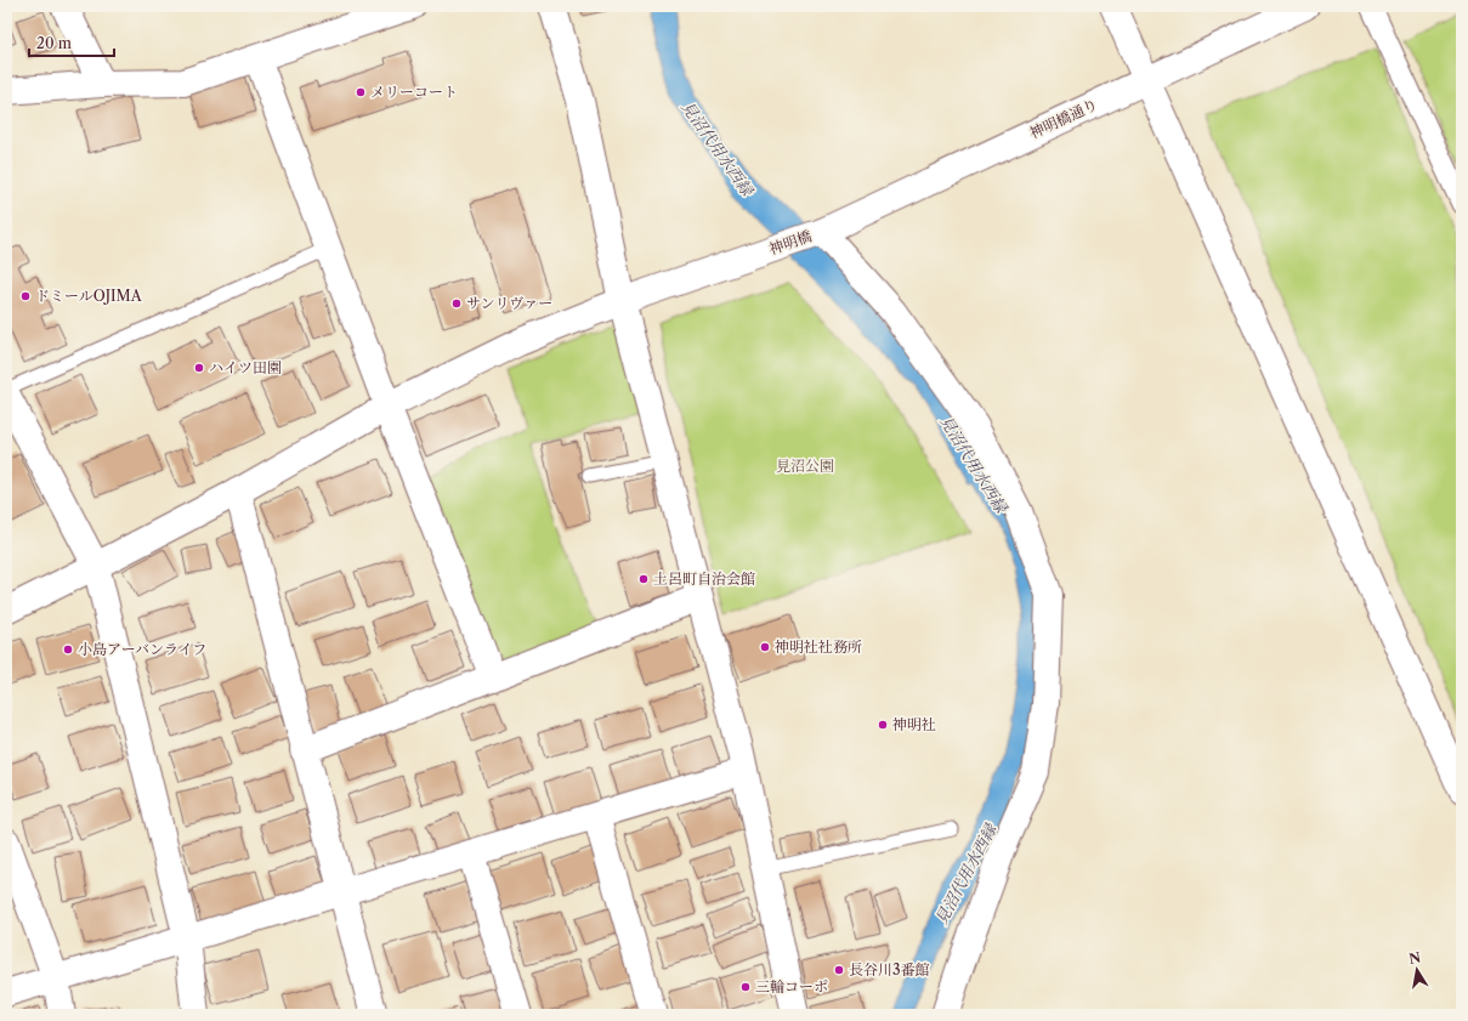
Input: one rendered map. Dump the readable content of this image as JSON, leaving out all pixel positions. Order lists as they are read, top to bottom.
{
  "streets": {
    "street": ["神明橋通り", "神明橋"]
  },
  "crossings": [
    ["神明橋通り", "神明橋"]
  ],
  "water": ["見沼代用水西縁"],
  "parks": ["見沼公園"],
  "places": [
    "メリーコート",
    "ドミールOJIMA",
    "サンリヴァー",
    "ハイツ田園",
    "土呂町自治会館",
    "神明社社務所",
    "小島アーバンライフ",
    "神明社",
    "長谷川3番館",
    "三輪コーポ"
  ],
  "scale_bar": "20 m",
  "north": "top"
}
